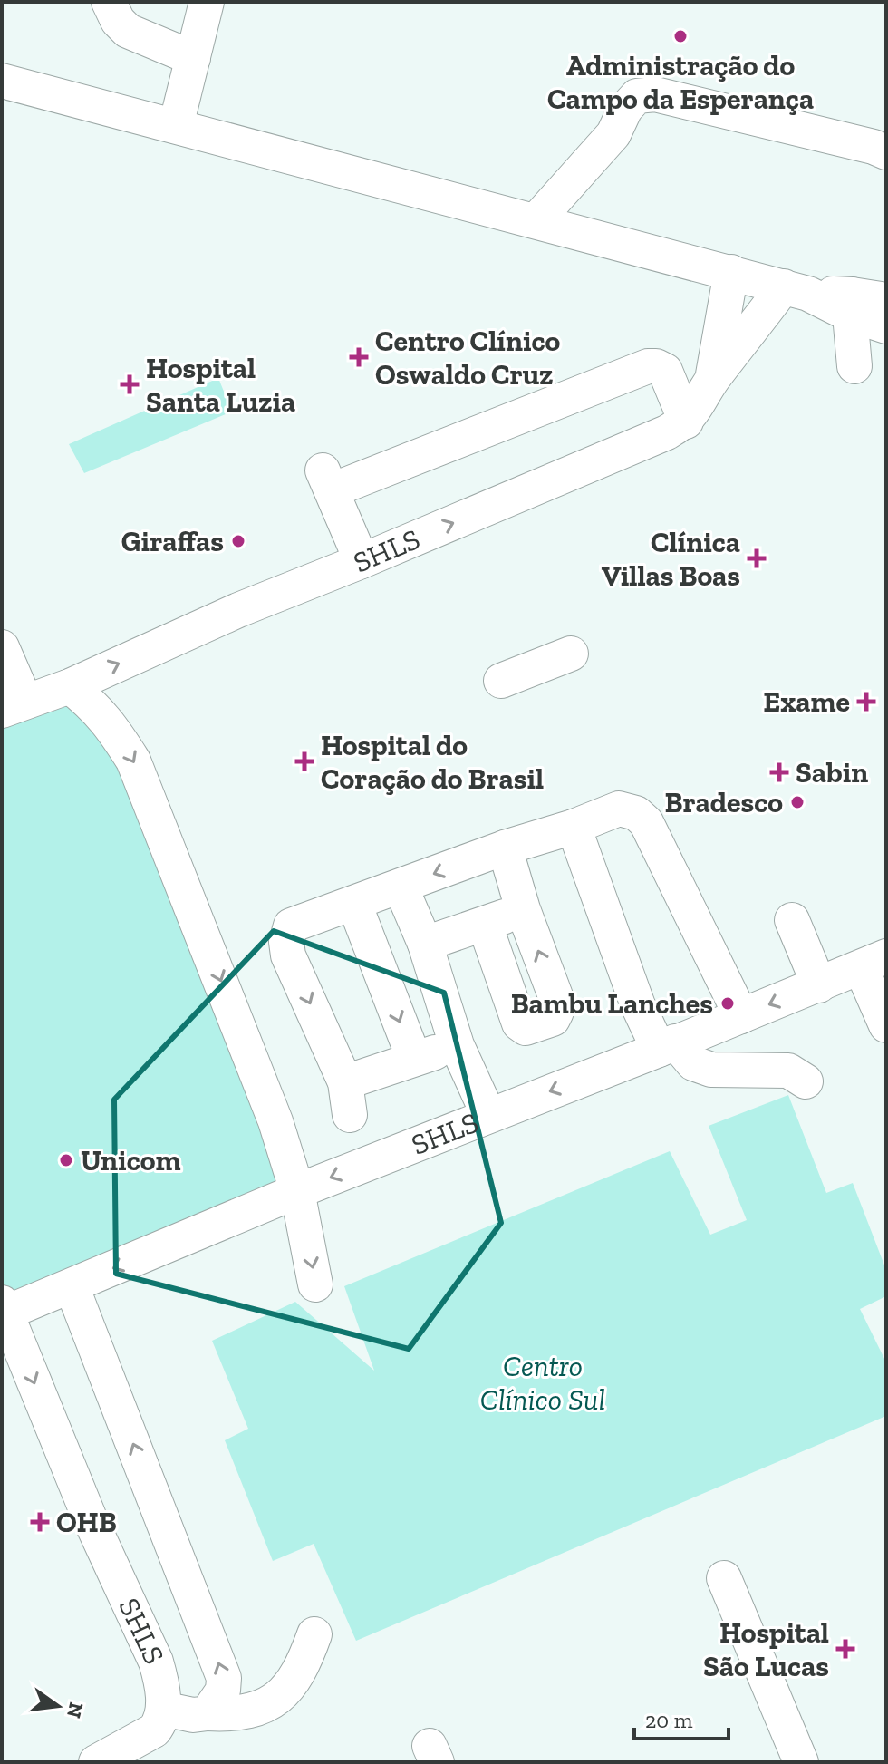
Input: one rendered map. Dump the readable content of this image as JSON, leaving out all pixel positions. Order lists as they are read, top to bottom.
{
  "streets": {
    "street": ["SHLS"]
  },
  "parks": ["Centro Clínico Sul"],
  "places": {
    "other": [
      "Administração do Campo da Esperança",
      "Giraffas",
      "Bradesco",
      "Bambu Lanches",
      "Unicom"
    ],
    "health": [
      "Centro Clínico Oswaldo Cruz",
      "Hospital Santa Luzia",
      "Clínica Villas Boas",
      "Exame",
      "Hospital do Coração do Brasil",
      "Sabin",
      "OHB",
      "Hospital São Lucas"
    ]
  },
  "scale_bar": "20 m",
  "north": "right"
}
